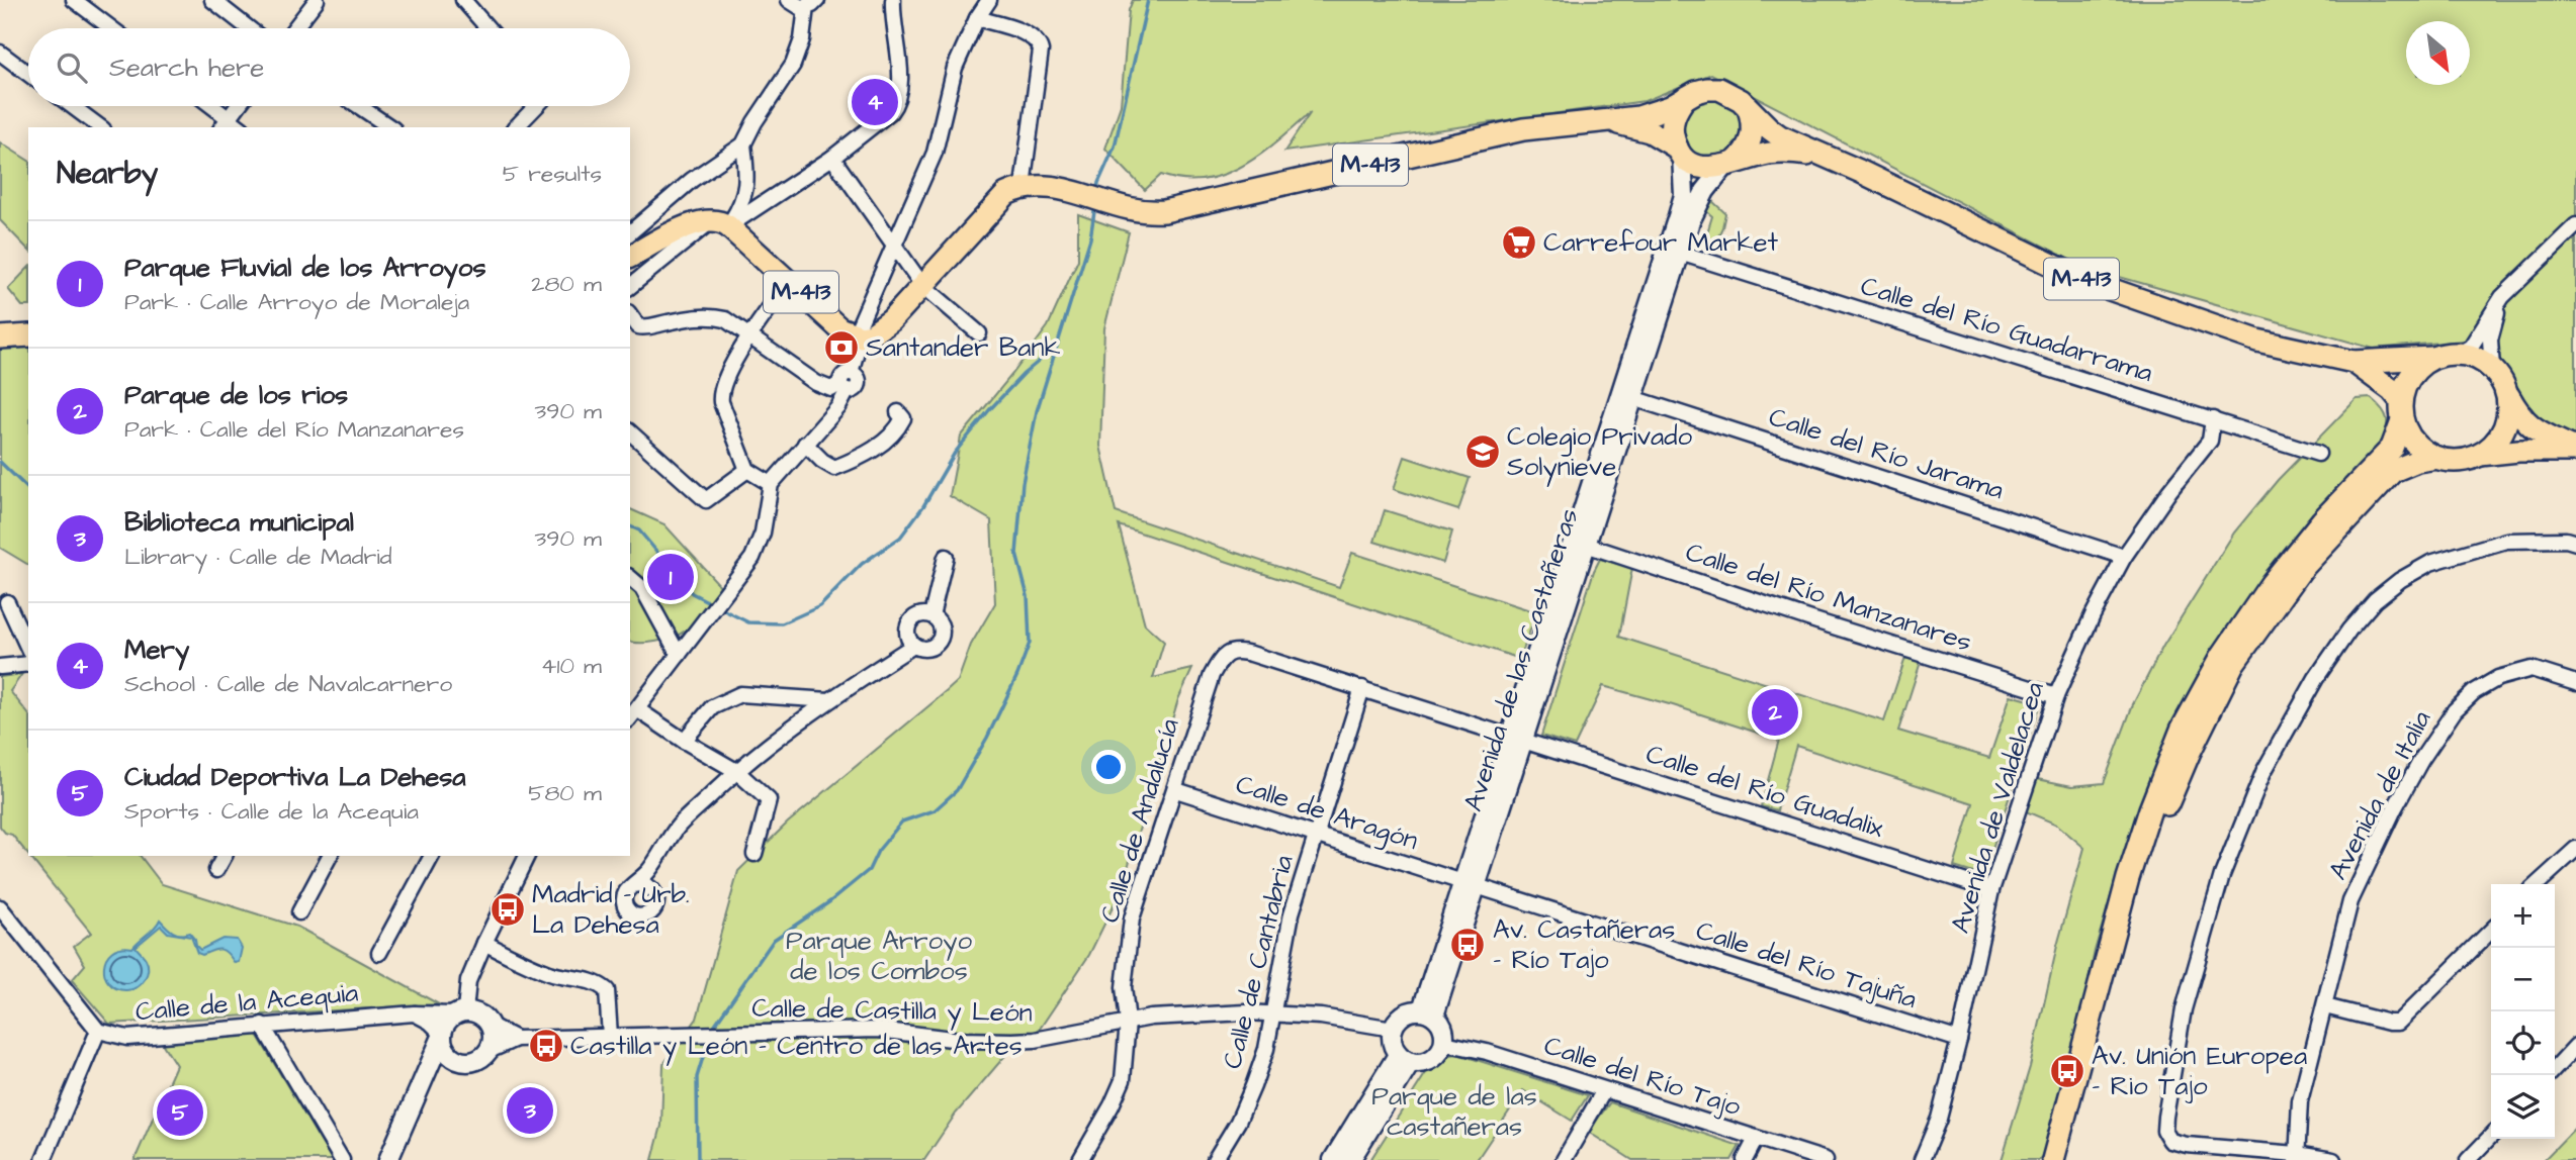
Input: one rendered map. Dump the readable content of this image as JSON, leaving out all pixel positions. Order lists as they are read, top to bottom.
{
  "streets": {
    "main road": ["M-413"],
    "street": [
      "Calle del Río Guadarrama",
      "Calle del Río Jarama",
      "Calle del Río Manzanares",
      "Avenida de las Castañeras",
      "Calle del Río Guadalix",
      "Avenida de Italia",
      "Avenida de Valdelacea",
      "Calle de Aragón",
      "Calle de Andalucía",
      "Calle de Cantabria",
      "Calle del Río Tajuña",
      "Calle de la Acequia",
      "Calle de Castilla y León",
      "Calle del Río Tajo"
    ]
  },
  "crossings": [
    ["M-413", "Avenida de las Castañeras"],
    ["Calle del Río Guadarrama", "Avenida de las Castañeras"],
    ["Calle del Río Guadarrama", "Avenida de Valdelacea"],
    ["Calle del Río Jarama", "Avenida de las Castañeras"],
    ["Calle del Río Jarama", "Avenida de Valdelacea"],
    ["Calle del Río Manzanares", "Avenida de las Castañeras"],
    ["Calle del Río Manzanares", "Avenida de Valdelacea"],
    ["Avenida de las Castañeras", "Calle del Río Guadalix"],
    ["Avenida de las Castañeras", "Calle de Aragón"],
    ["Avenida de las Castañeras", "Calle del Río Tajuña"],
    ["Avenida de las Castañeras", "Calle de Castilla y León"],
    ["Avenida de las Castañeras", "Calle del Río Tajo"],
    ["Calle del Río Guadalix", "Avenida de Valdelacea"],
    ["Calle del Río Guadalix", "Calle de Andalucía"],
    ["Calle del Río Guadalix", "Calle de Cantabria"],
    ["Avenida de Valdelacea", "Calle del Río Tajuña"],
    ["Calle de Aragón", "Calle de Andalucía"],
    ["Calle de Aragón", "Calle de Cantabria"],
    ["Calle de Aragón", "Calle del Río Tajuña"],
    ["Calle de Andalucía", "Calle de Castilla y León"],
    ["Calle de Cantabria", "Calle de Castilla y León"],
    ["Calle de la Acequia", "Calle de Castilla y León"],
    ["Calle de Castilla y León", "Calle del Río Tajo"]
  ],
  "parks": ["Parque Arroyo de los Combos", "Parque de las castañeras"],
  "places": {
    "supermarket": ["Carrefour Market"],
    "bank": ["Santander Bank"],
    "school or university": ["Colegio Privado Solynieve"],
    "bus stop": [
      "Madrid - Urb. La Dehesa",
      "Av. Castañeras - Río Tajo",
      "Castilla y León - Centro de las Artes",
      "Av. Unión Europea - Rio Tajo"
    ]
  },
  "north": "bottom right",
  "page": {
    "search": "Search here",
    "pins": [
      "4",
      "1",
      "2",
      "3",
      "5"
    ],
    "heading": ["Nearby", "5 results"],
    "list": [
      {
        "mark": "1",
        "name": "Parque Fluvial de los Arroyos",
        "note": "Park · Calle Arroyo de Moraleja",
        "value": "280 m"
      },
      {
        "mark": "2",
        "name": "Parque de los rios",
        "note": "Park · Calle del Río Manzanares",
        "value": "390 m"
      },
      {
        "mark": "3",
        "name": "Biblioteca municipal",
        "note": "Library · Calle de Madrid",
        "value": "390 m"
      },
      {
        "mark": "4",
        "name": "Mery",
        "note": "School · Calle de Navalcarnero",
        "value": "410 m"
      },
      {
        "mark": "5",
        "name": "Ciudad Deportiva La Dehesa",
        "note": "Sports · Calle de la Acequia",
        "value": "580 m"
      }
    ],
    "map_buttons": ["+", "−"]
  }
}
